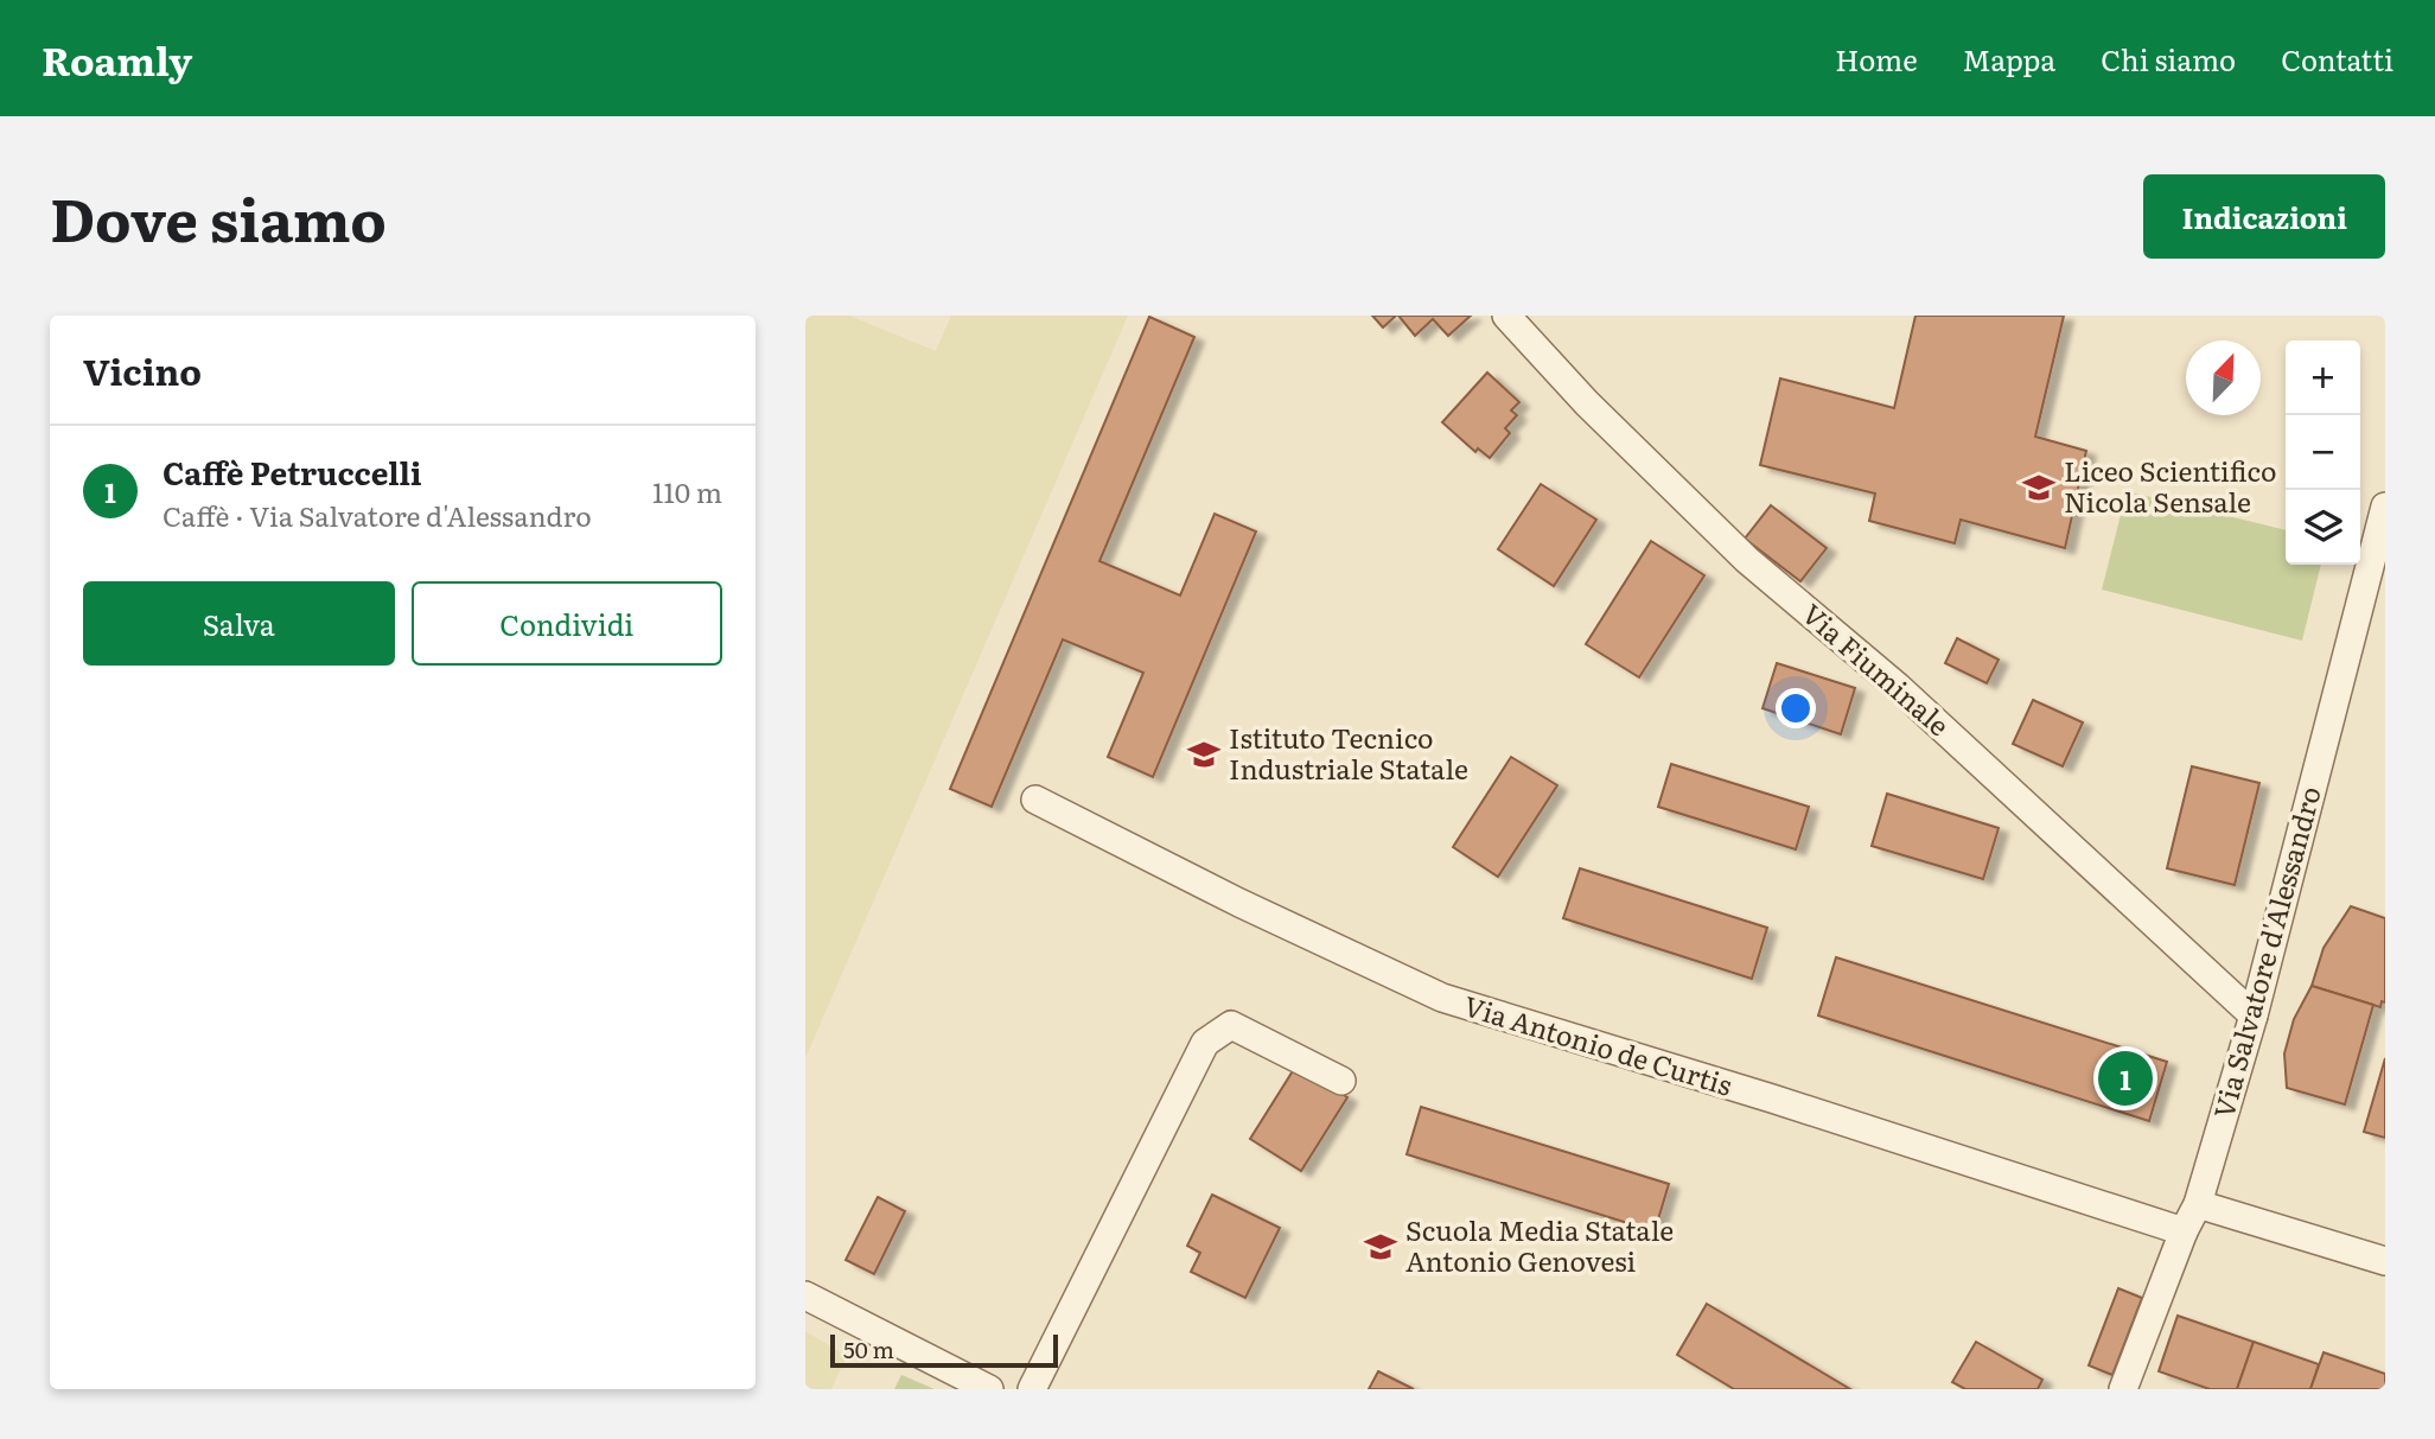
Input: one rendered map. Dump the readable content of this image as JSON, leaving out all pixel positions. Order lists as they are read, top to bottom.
{
  "streets": {
    "street": ["Via Fiuminale", "Via Salvatore d'Alessandro", "Via Antonio de Curtis"]
  },
  "crossings": [
    ["Via Fiuminale", "Via Salvatore d'Alessandro"],
    ["Via Salvatore d'Alessandro", "Via Antonio de Curtis"]
  ],
  "places": {
    "school or university": ["Liceo Scientifico Nicola Sensale", "Istituto Tecnico Industriale Statale", "Scuola Media Statale Antonio Genovesi"]
  },
  "scale_bar": "50 m",
  "north": "top right",
  "page": {
    "header": "Roamly",
    "nav": [
      "Home",
      "Mappa",
      "Chi siamo",
      "Contatti"
    ],
    "title": "Dove siamo",
    "buttons": [
      "Indicazioni",
      ["Salva", "Condividi"]
    ],
    "heading": "Vicino",
    "map_buttons": ["+", "−"],
    "list": [
      {
        "mark": "1",
        "name": "Caffè Petruccelli",
        "note": "Caffè · Via Salvatore d'Alessandro",
        "value": "110 m"
      }
    ],
    "pins": "1",
    "scale": "50 m"
  }
}
